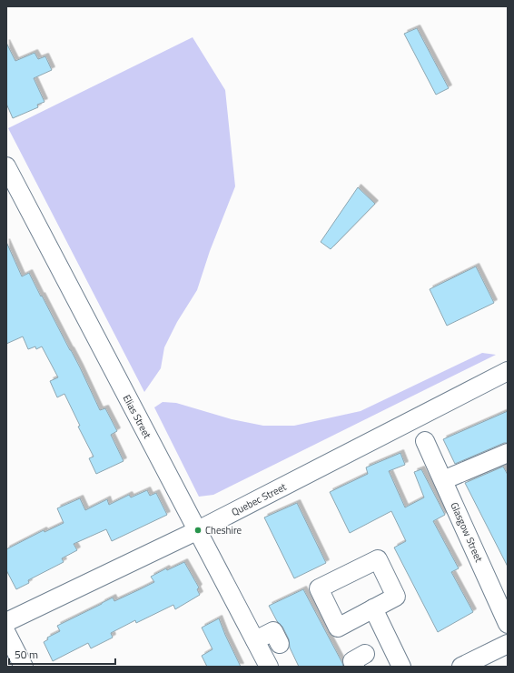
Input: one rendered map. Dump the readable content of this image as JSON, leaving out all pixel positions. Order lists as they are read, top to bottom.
{
  "streets": {
    "street": ["Elias Street", "Quebec Street", "Glasgow Street"]
  },
  "crossings": [
    ["Elias Street", "Quebec Street"]
  ],
  "places": ["Cheshire"],
  "scale_bar": "50 m"
}
